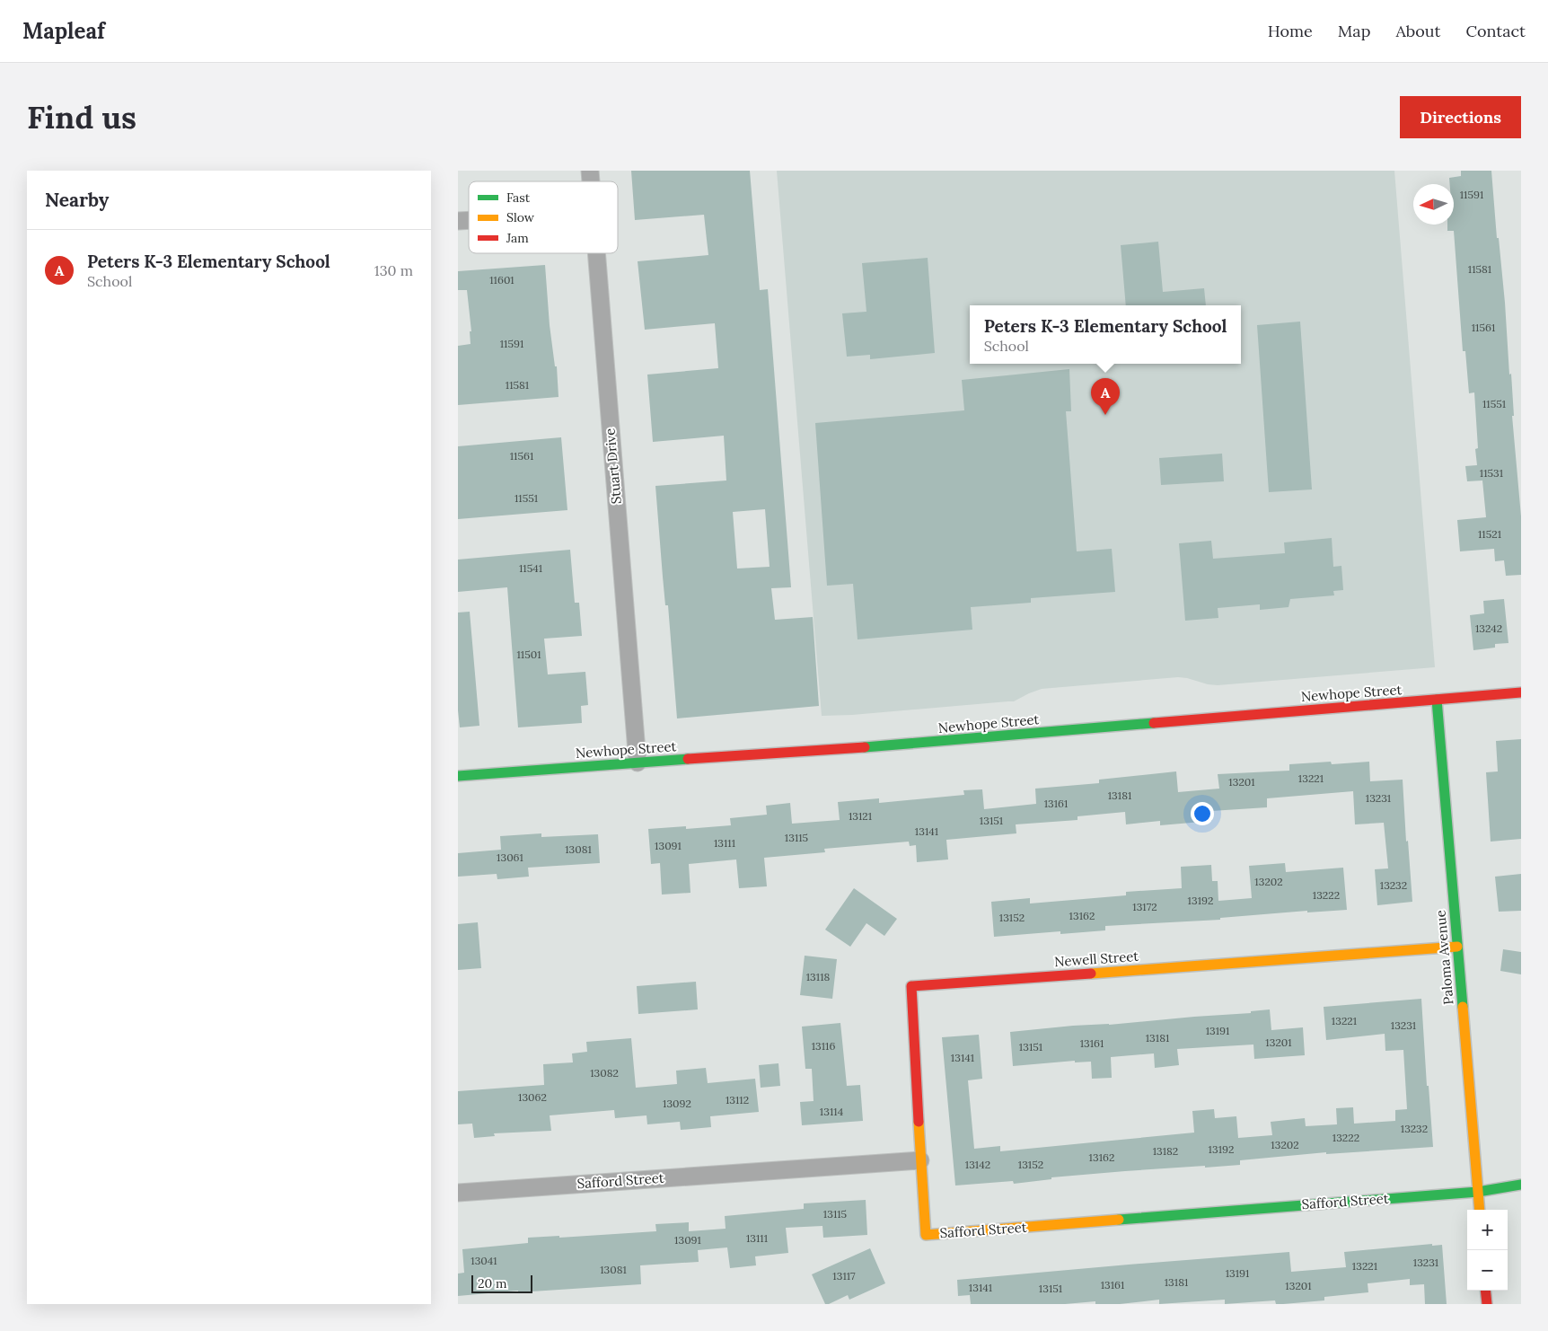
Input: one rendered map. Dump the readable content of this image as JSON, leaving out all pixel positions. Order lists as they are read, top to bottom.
{
  "streets": {
    "street": [
      "Stuart Drive",
      "Newhope Street",
      "Paloma Avenue",
      "Newell Street",
      "Safford Street"
    ]
  },
  "crossings": [
    ["Stuart Drive", "Newhope Street"],
    ["Newhope Street", "Paloma Avenue"],
    ["Paloma Avenue", "Newell Street"],
    ["Paloma Avenue", "Safford Street"],
    ["Newell Street", "Safford Street"]
  ],
  "house_numbers": [
    "11591",
    "11581",
    "11601",
    "11561",
    "11591",
    "11581",
    "11551",
    "11561",
    "11531",
    "11551",
    "11521",
    "11541",
    "13242",
    "11501",
    "13221",
    "13201",
    "13181",
    "13231",
    "13161",
    "13121",
    "13151",
    "13141",
    "13115",
    "13111",
    "13091",
    "13081",
    "13061",
    "13202",
    "13232",
    "13222",
    "13192",
    "13172",
    "13162",
    "13152",
    "13118",
    "13221",
    "13231",
    "13191",
    "13181",
    "13201",
    "13161",
    "13116",
    "13151",
    "13141",
    "13082",
    "13062",
    "13112",
    "13092",
    "13114",
    "13232",
    "13222",
    "13202",
    "13192",
    "13182",
    "13162",
    "13142",
    "13152",
    "13115",
    "13111",
    "13091",
    "13041",
    "13231",
    "13221",
    "13081",
    "13191",
    "13117",
    "13181",
    "13161",
    "13201",
    "13141",
    "13151"
  ],
  "legend": ["Fast", "Slow", "Jam"],
  "scale_bar": "20 m",
  "north": "left",
  "page": {
    "header": "Mapleaf",
    "nav": [
      "Home",
      "Map",
      "About",
      "Contact"
    ],
    "buttons": "Directions",
    "title": "Find us",
    "heading": "Nearby",
    "list": [
      {
        "mark": "A",
        "name": "Peters K-3 Elementary School",
        "note": "School",
        "value": "130 m"
      }
    ],
    "popup": ["Peters K-3 Elementary School", "School"],
    "pins": "A",
    "map_buttons": ["+", "−"],
    "scale": "20 m"
  }
}
